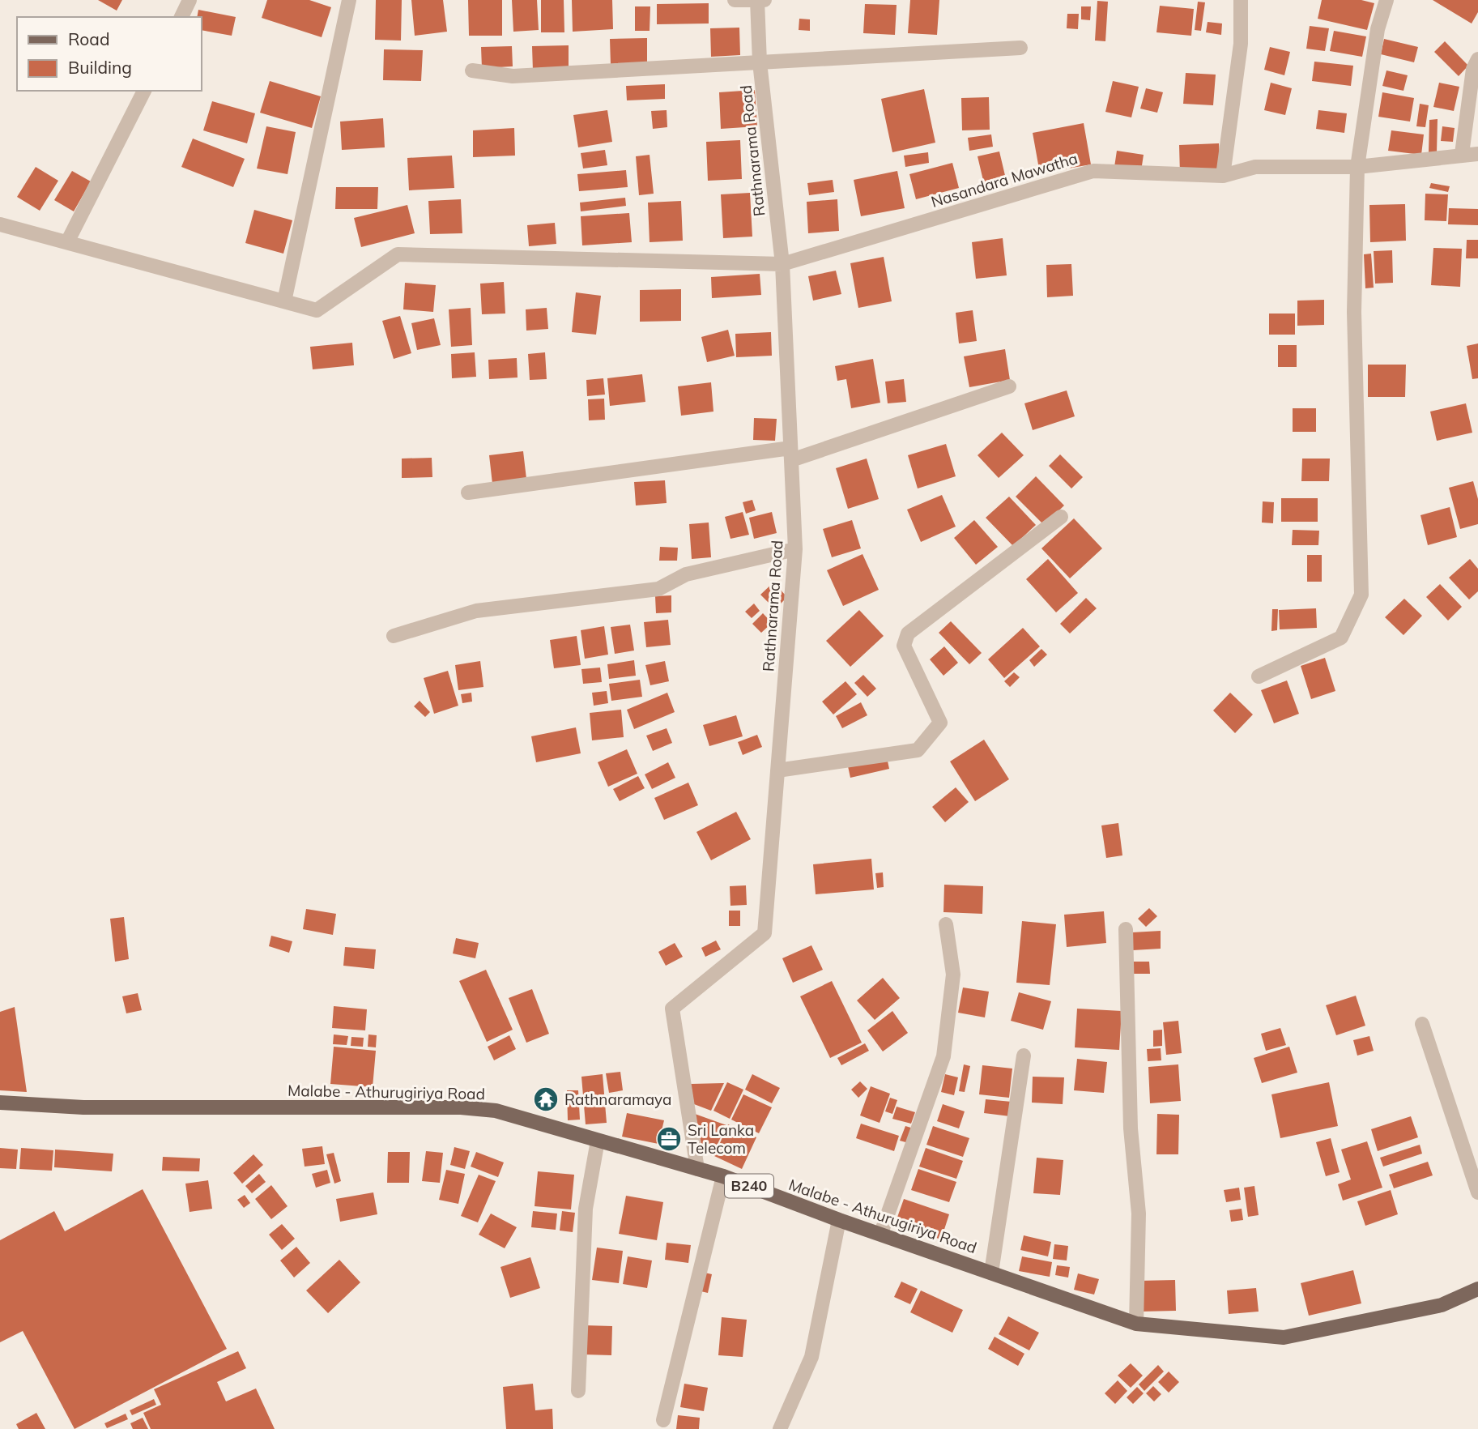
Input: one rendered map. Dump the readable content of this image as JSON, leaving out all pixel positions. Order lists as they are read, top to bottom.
{
  "streets": {
    "main road": ["Malabe - Athurugiriya Road", "B240"],
    "street": ["Rathnarama Road", "Nasandara Mawatha"]
  },
  "crossings": [
    ["Rathnarama Road", "Nasandara Mawatha"],
    ["Rathnarama Road", "Malabe - Athurugiriya Road"]
  ],
  "places": {
    "temple": ["Rathnaramaya"],
    "office": ["Sri Lanka Telecom"]
  },
  "legend": ["Road", "Building"]
}
